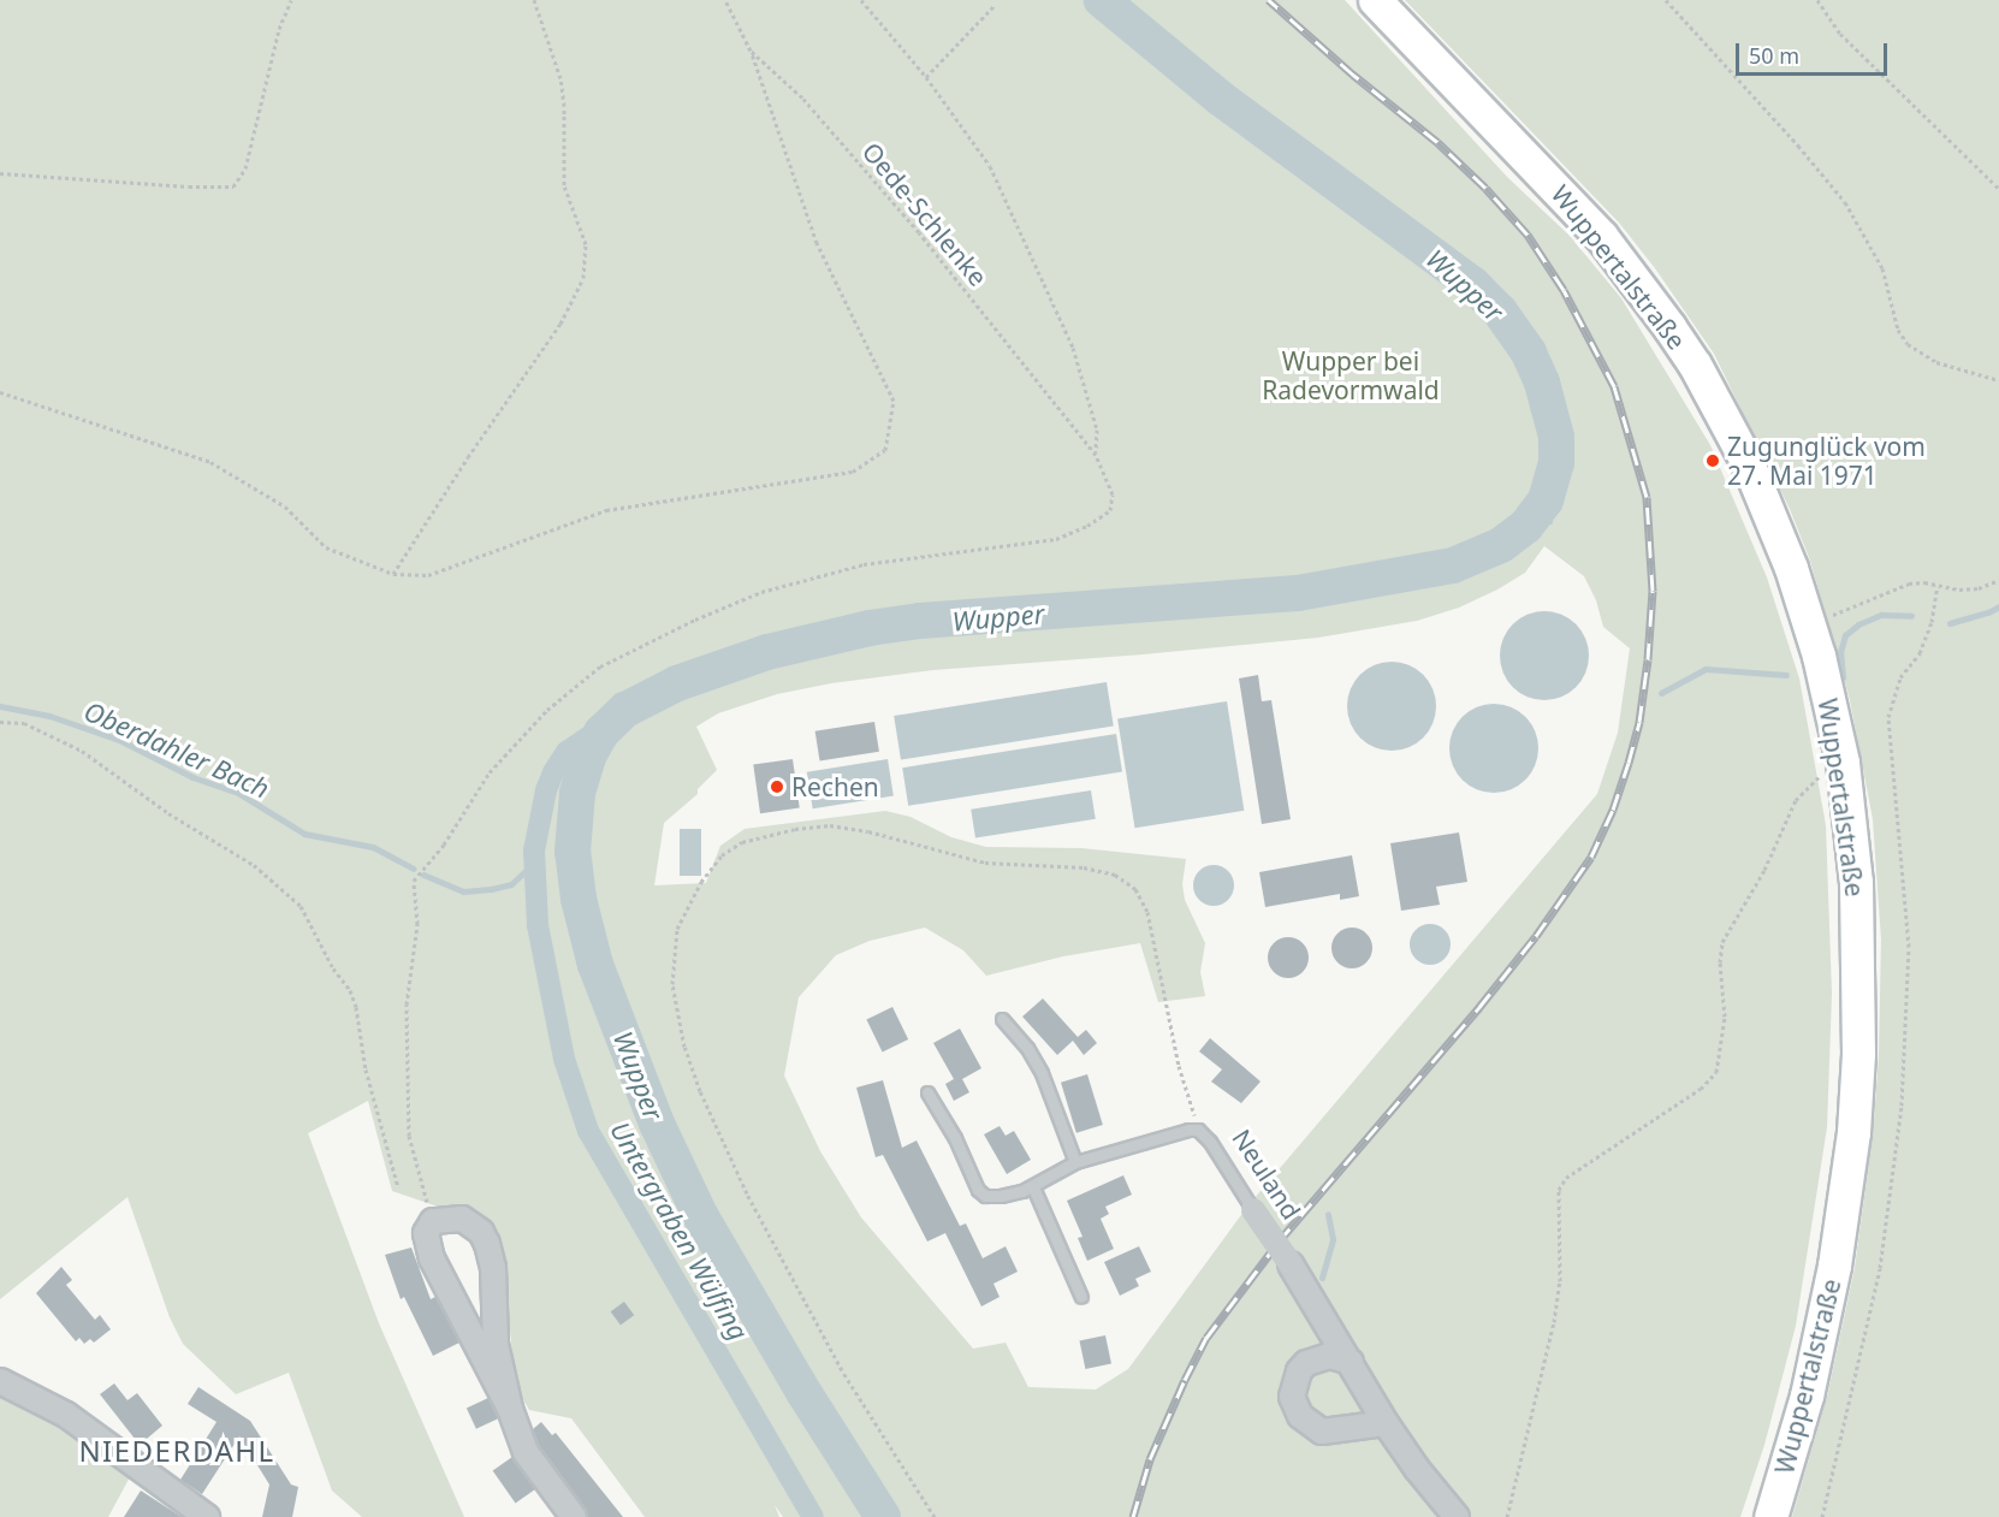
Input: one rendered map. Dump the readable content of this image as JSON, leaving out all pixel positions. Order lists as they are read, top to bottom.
{
  "streets": {
    "main road": ["Wuppertalstraße"],
    "street": ["Neuland"],
    "path": ["Oede-Schlenke"]
  },
  "districts": ["NIEDERDAHL"],
  "water": ["Wupper", "Oberdahler Bach", "Untergraben Wülfing"],
  "parks": ["Wupper bei Radevormwald"],
  "places": ["Zugunglück vom 27. Mai 1971", "Rechen"],
  "scale_bar": "50 m"
}
